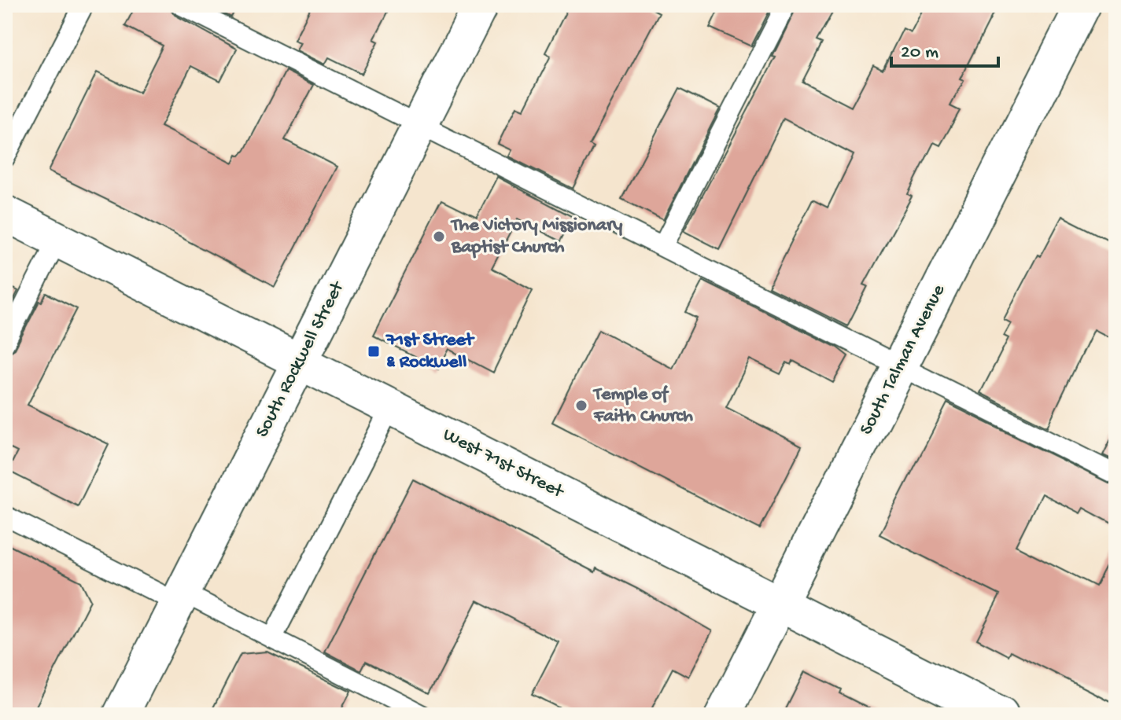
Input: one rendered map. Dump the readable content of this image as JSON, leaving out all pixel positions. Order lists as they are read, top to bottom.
{
  "streets": {
    "street": ["South Rockwell Street", "South Talman Avenue", "West 71st Street"]
  },
  "crossings": [
    ["South Rockwell Street", "West 71st Street"],
    ["South Talman Avenue", "West 71st Street"]
  ],
  "places": {
    "other": ["The Victory Missionary Baptist Church", "Temple of Faith Church"],
    "transit": ["71st Street & Rockwell"]
  },
  "scale_bar": "20 m"
}
